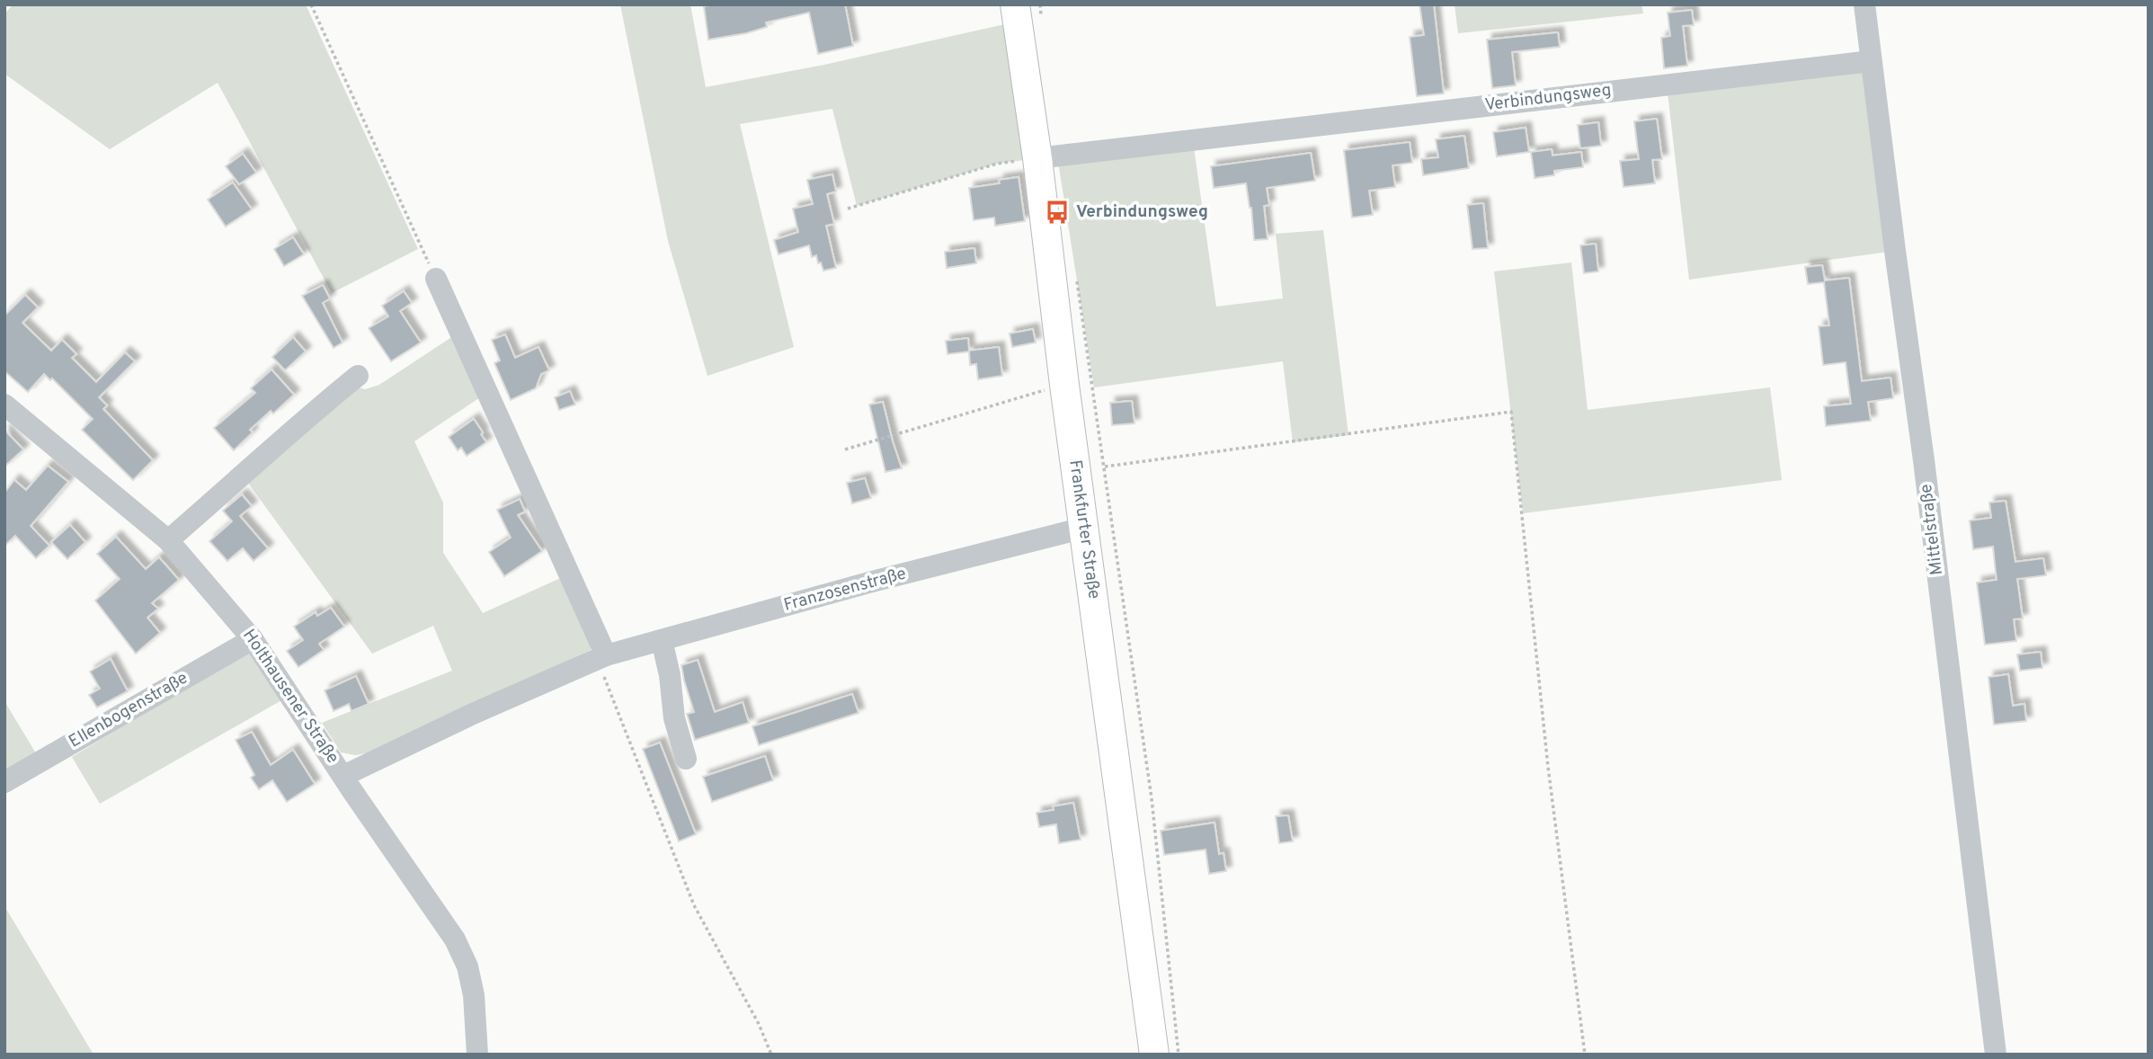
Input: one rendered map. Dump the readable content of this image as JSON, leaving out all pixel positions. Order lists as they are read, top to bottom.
{
  "streets": {
    "main road": ["Frankfurter Straße"],
    "street": [
      "Verbindungsweg",
      "Mittelstraße",
      "Franzosenstraße",
      "Holthausener Straße",
      "Ellenbogenstraße"
    ]
  },
  "crossings": [
    ["Verbindungsweg", "Frankfurter Straße"],
    ["Verbindungsweg", "Mittelstraße"],
    ["Frankfurter Straße", "Franzosenstraße"],
    ["Franzosenstraße", "Holthausener Straße"],
    ["Holthausener Straße", "Ellenbogenstraße"]
  ],
  "places": {
    "bus stop": ["Verbindungsweg"]
  }
}
